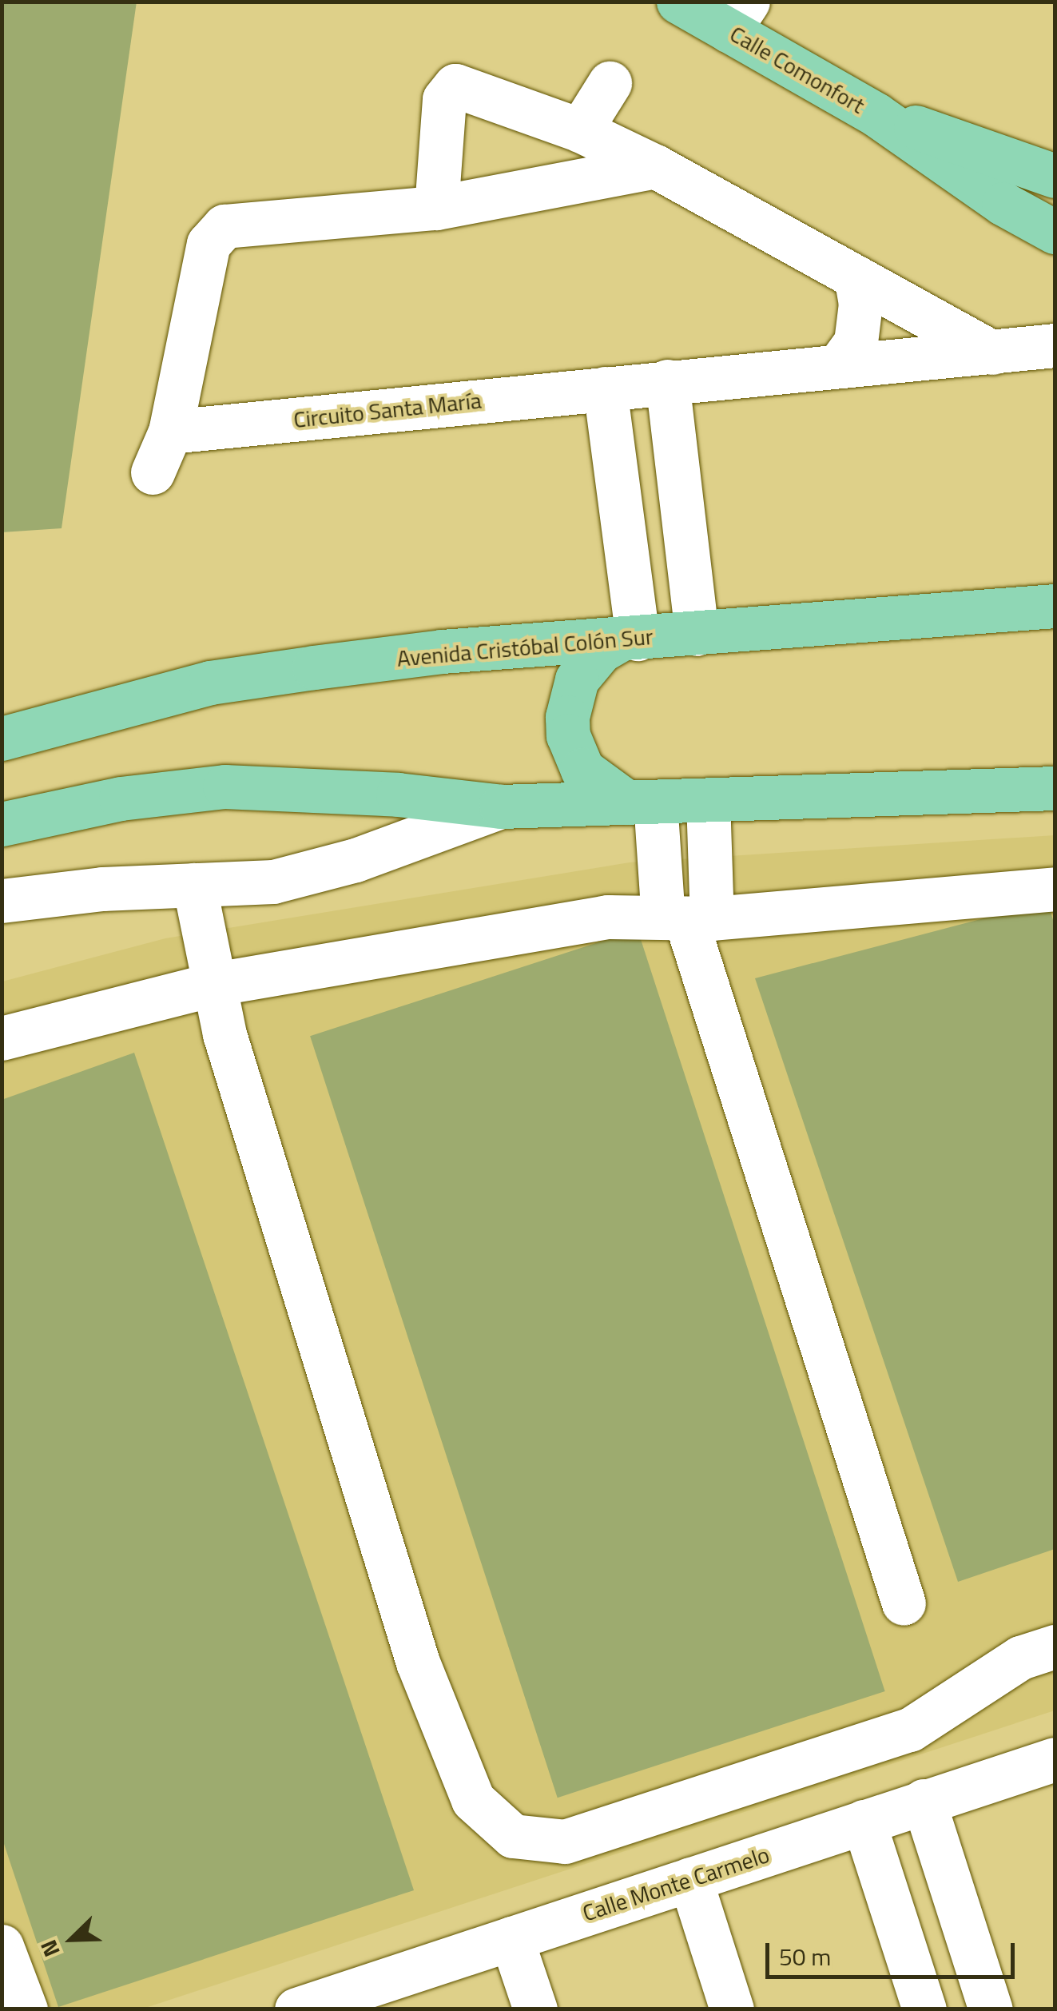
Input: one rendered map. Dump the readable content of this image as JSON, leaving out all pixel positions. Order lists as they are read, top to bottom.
{
  "streets": {
    "main road": ["Calle Comonfort", "Avenida Cristóbal Colón Sur"],
    "street": ["Circuito Santa María", "Calle Monte Carmelo"]
  },
  "scale_bar": "50 m",
  "north": "bottom left"
}
